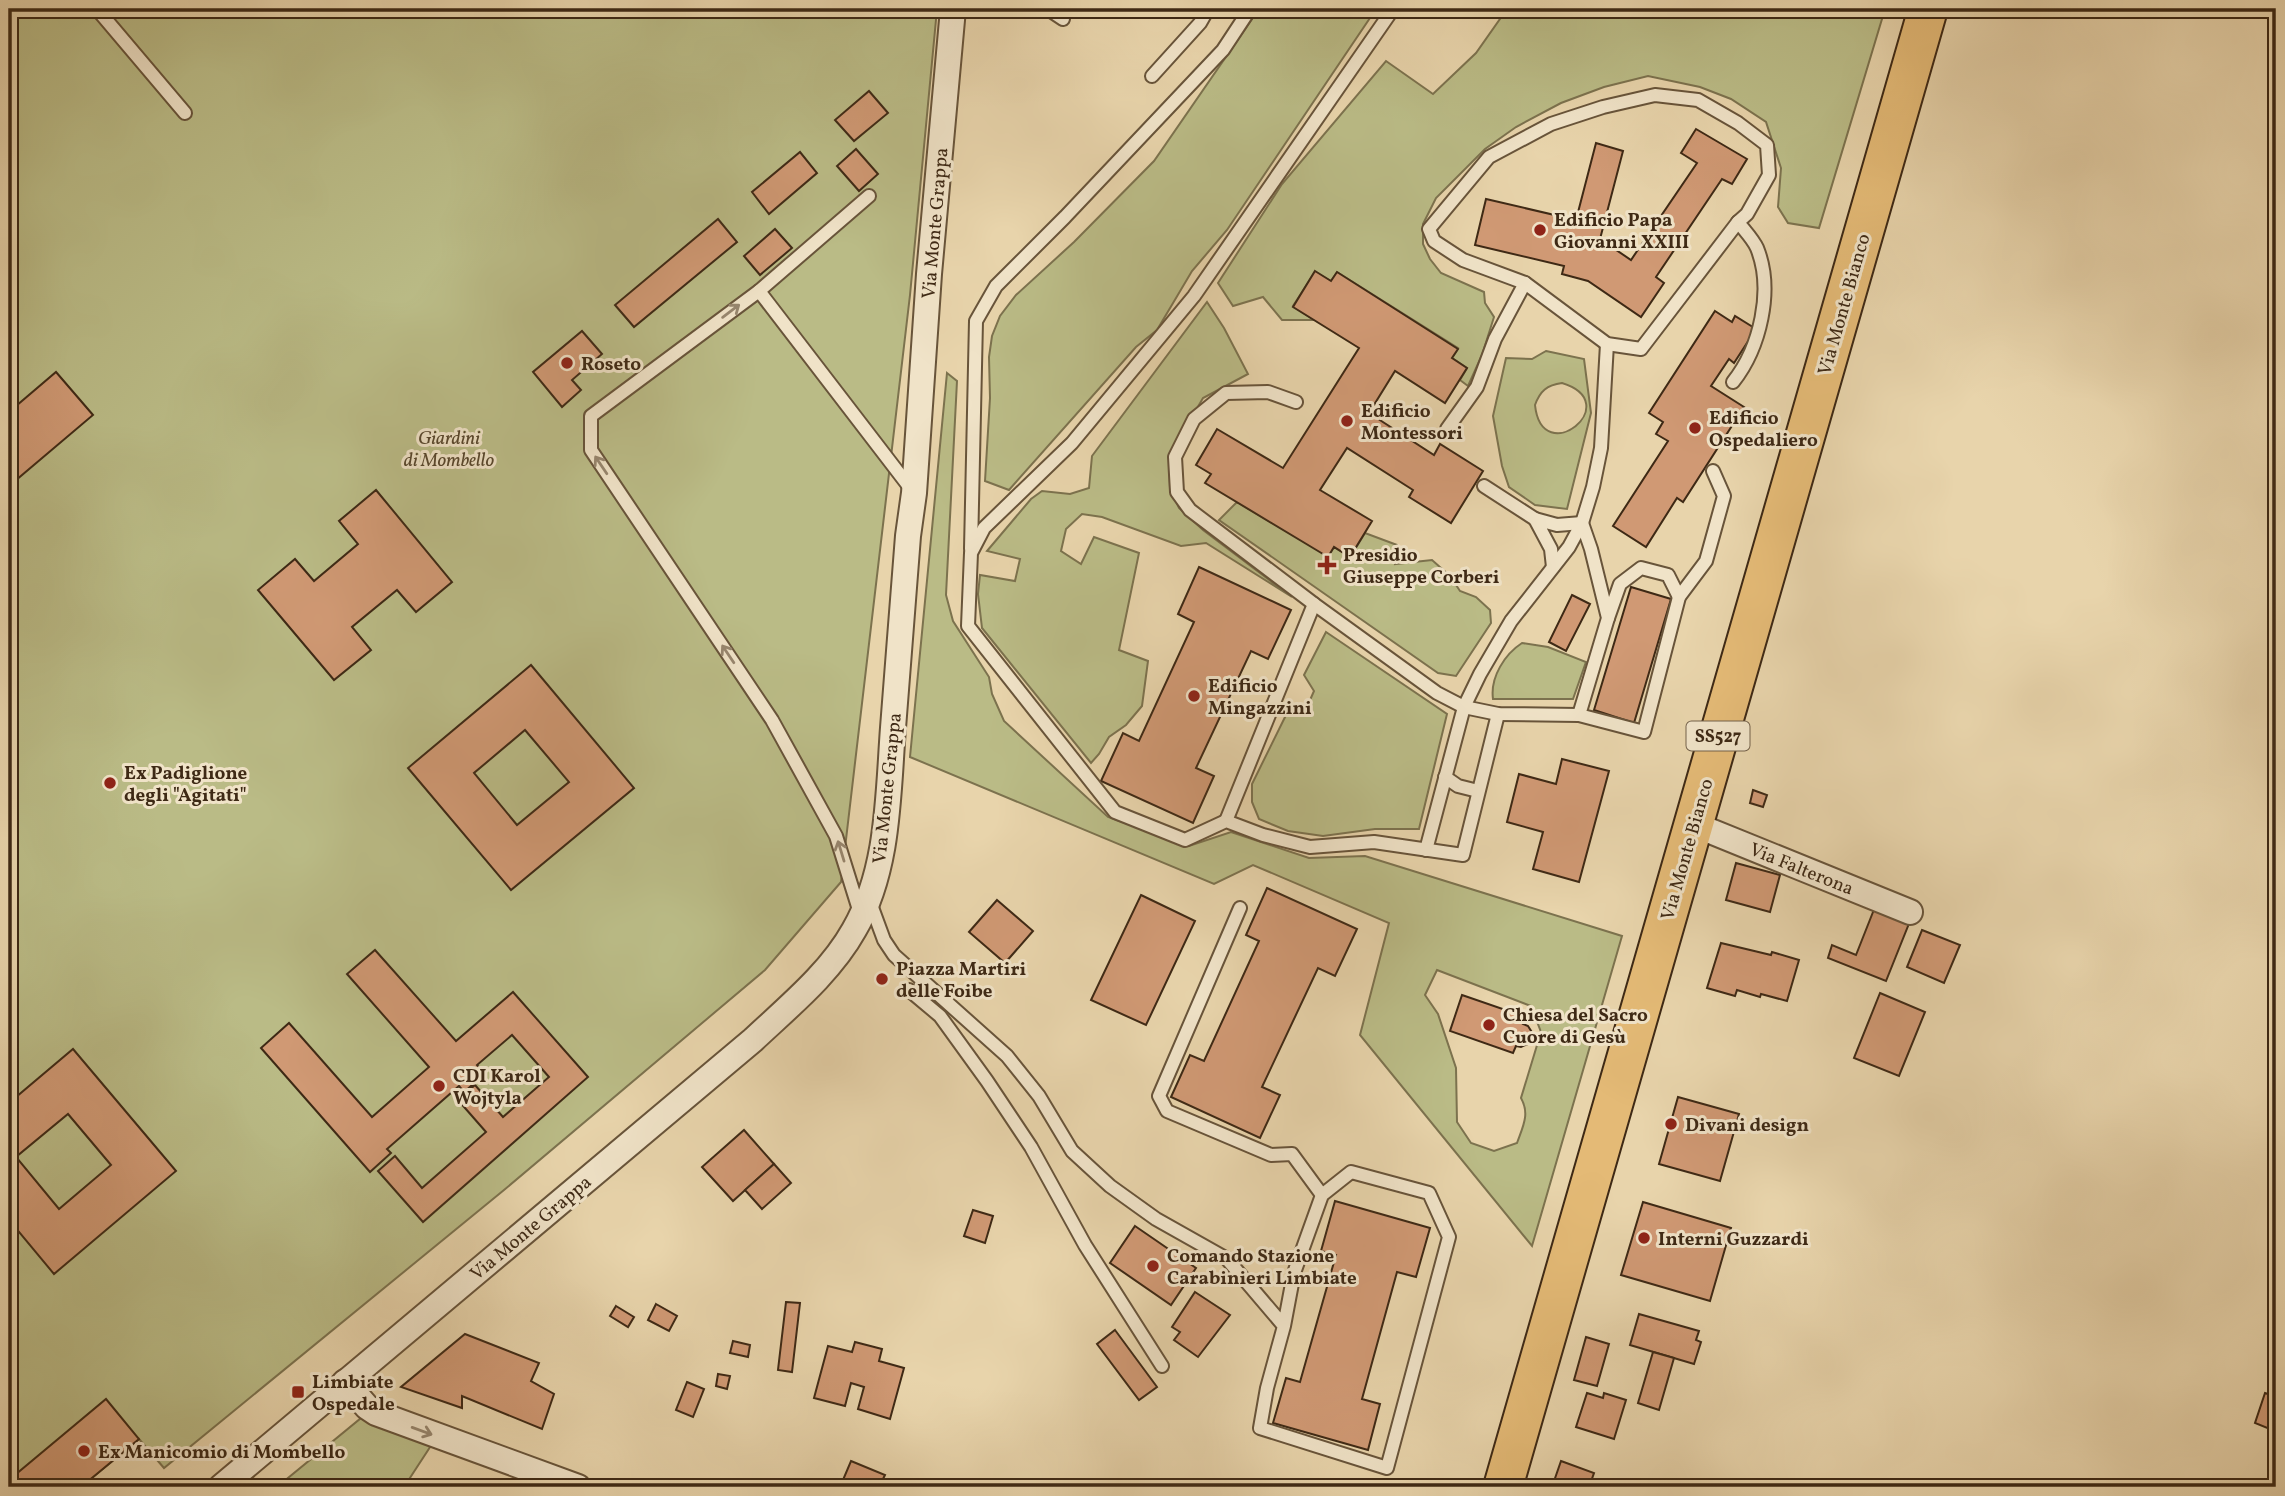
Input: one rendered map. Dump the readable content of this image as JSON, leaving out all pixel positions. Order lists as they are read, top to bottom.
{
  "streets": {
    "main road": ["Via Monte Bianco", "SS527"],
    "street": ["Via Monte Grappa", "Via Falterona"]
  },
  "crossings": [
    ["Via Monte Bianco", "Via Falterona"]
  ],
  "parks": ["Giardini di Mombello"],
  "places": {
    "other": [
      "Edificio Papa Giovanni XXIII",
      "Roseto",
      "Edificio Montessori",
      "Edificio Ospedaliero",
      "Edificio Mingazzini",
      "Ex Padiglione degli \"Agitati\"",
      "Piazza Martiri delle Foibe",
      "Chiesa del Sacro Cuore di Gesù",
      "CDI Karol Wojtyla",
      "Divani design",
      "Interni Guzzardi",
      "Comando Stazione Carabinieri Limbiate",
      "Ex Manicomio di Mombello"
    ],
    "health": ["Presidio Giuseppe Corberi"],
    "transit": ["Limbiate Ospedale"]
  }
}
